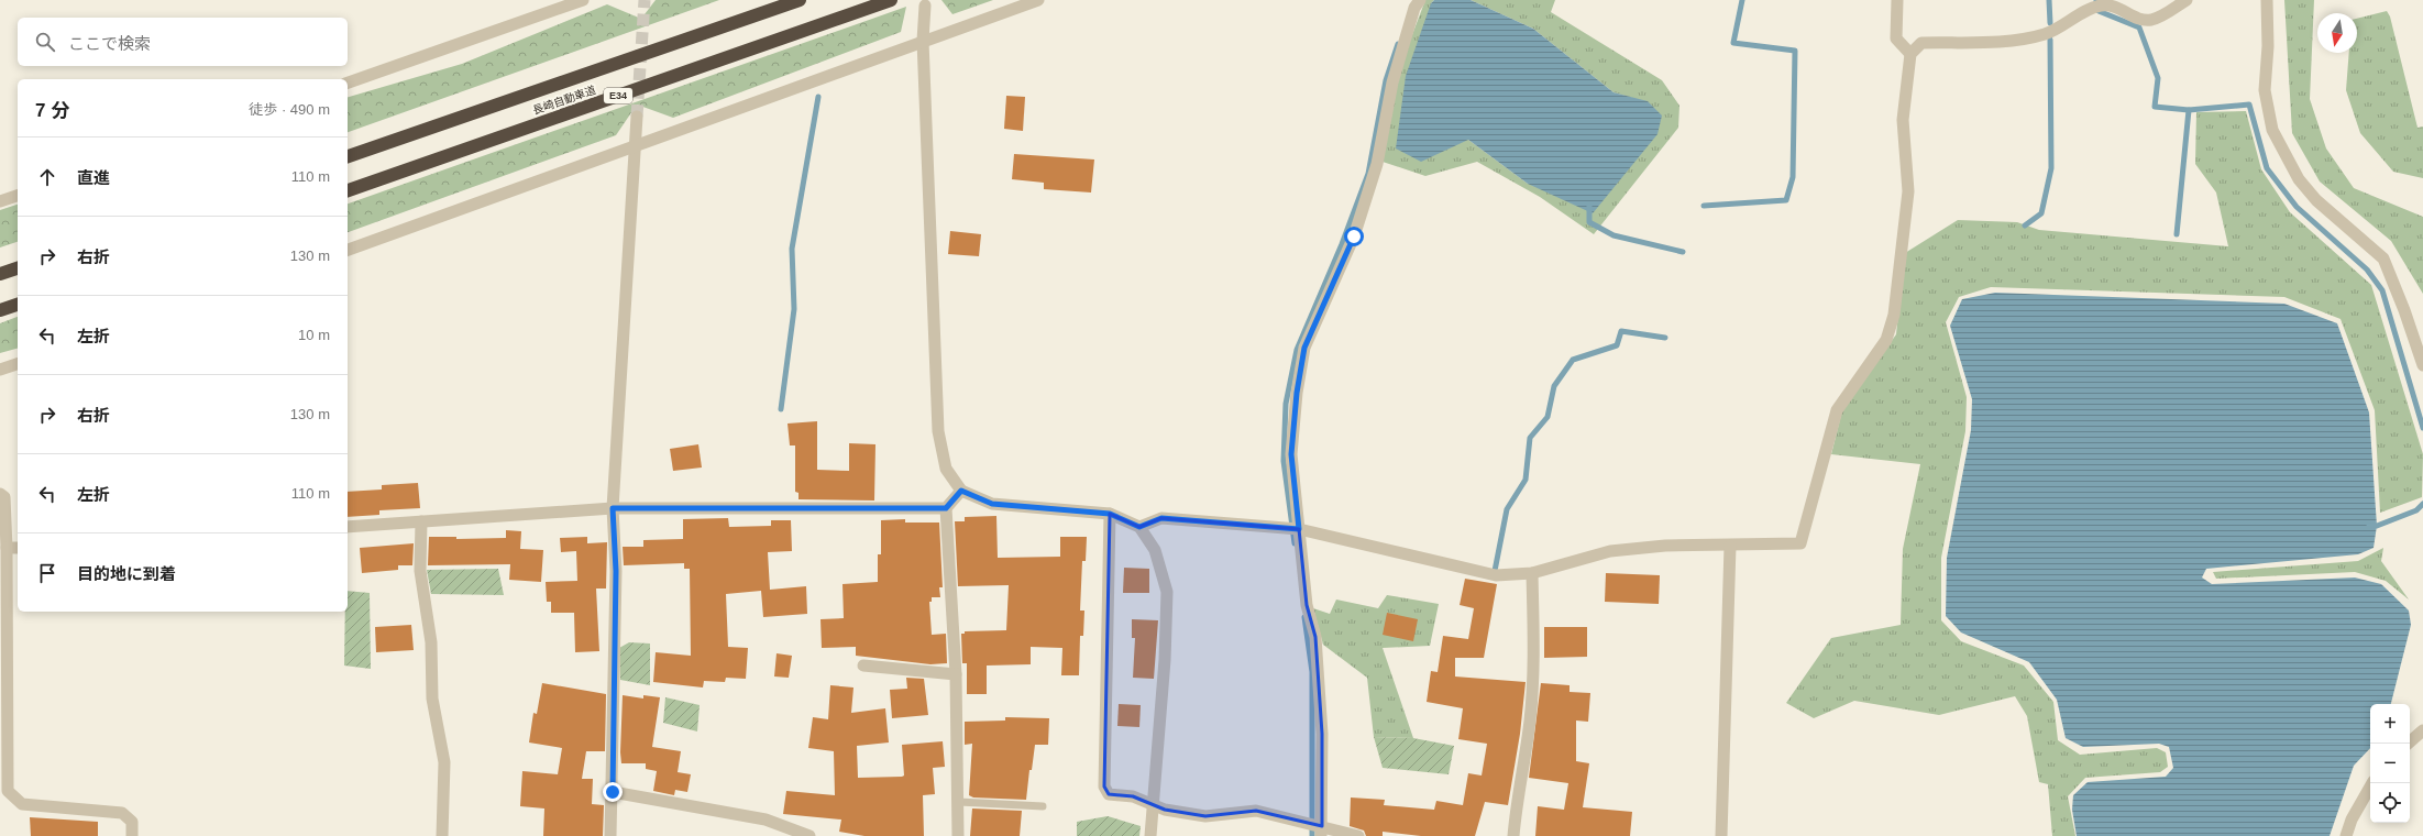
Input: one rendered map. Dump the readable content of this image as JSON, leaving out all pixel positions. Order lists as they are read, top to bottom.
{
  "streets": {
    "highway": ["E34", "長崎自動車道"]
  },
  "north": "bottom",
  "page": {
    "search": "ここで検索",
    "heading": ["7 分", "徒歩 · 490 m"],
    "list": [
      ["直進", "110 m"],
      ["右折", "130 m"],
      ["左折", "10 m"],
      ["右折", "130 m"],
      ["左折", "110 m"],
      "目的地に到着"
    ],
    "map_buttons": ["+", "−"]
  }
}
